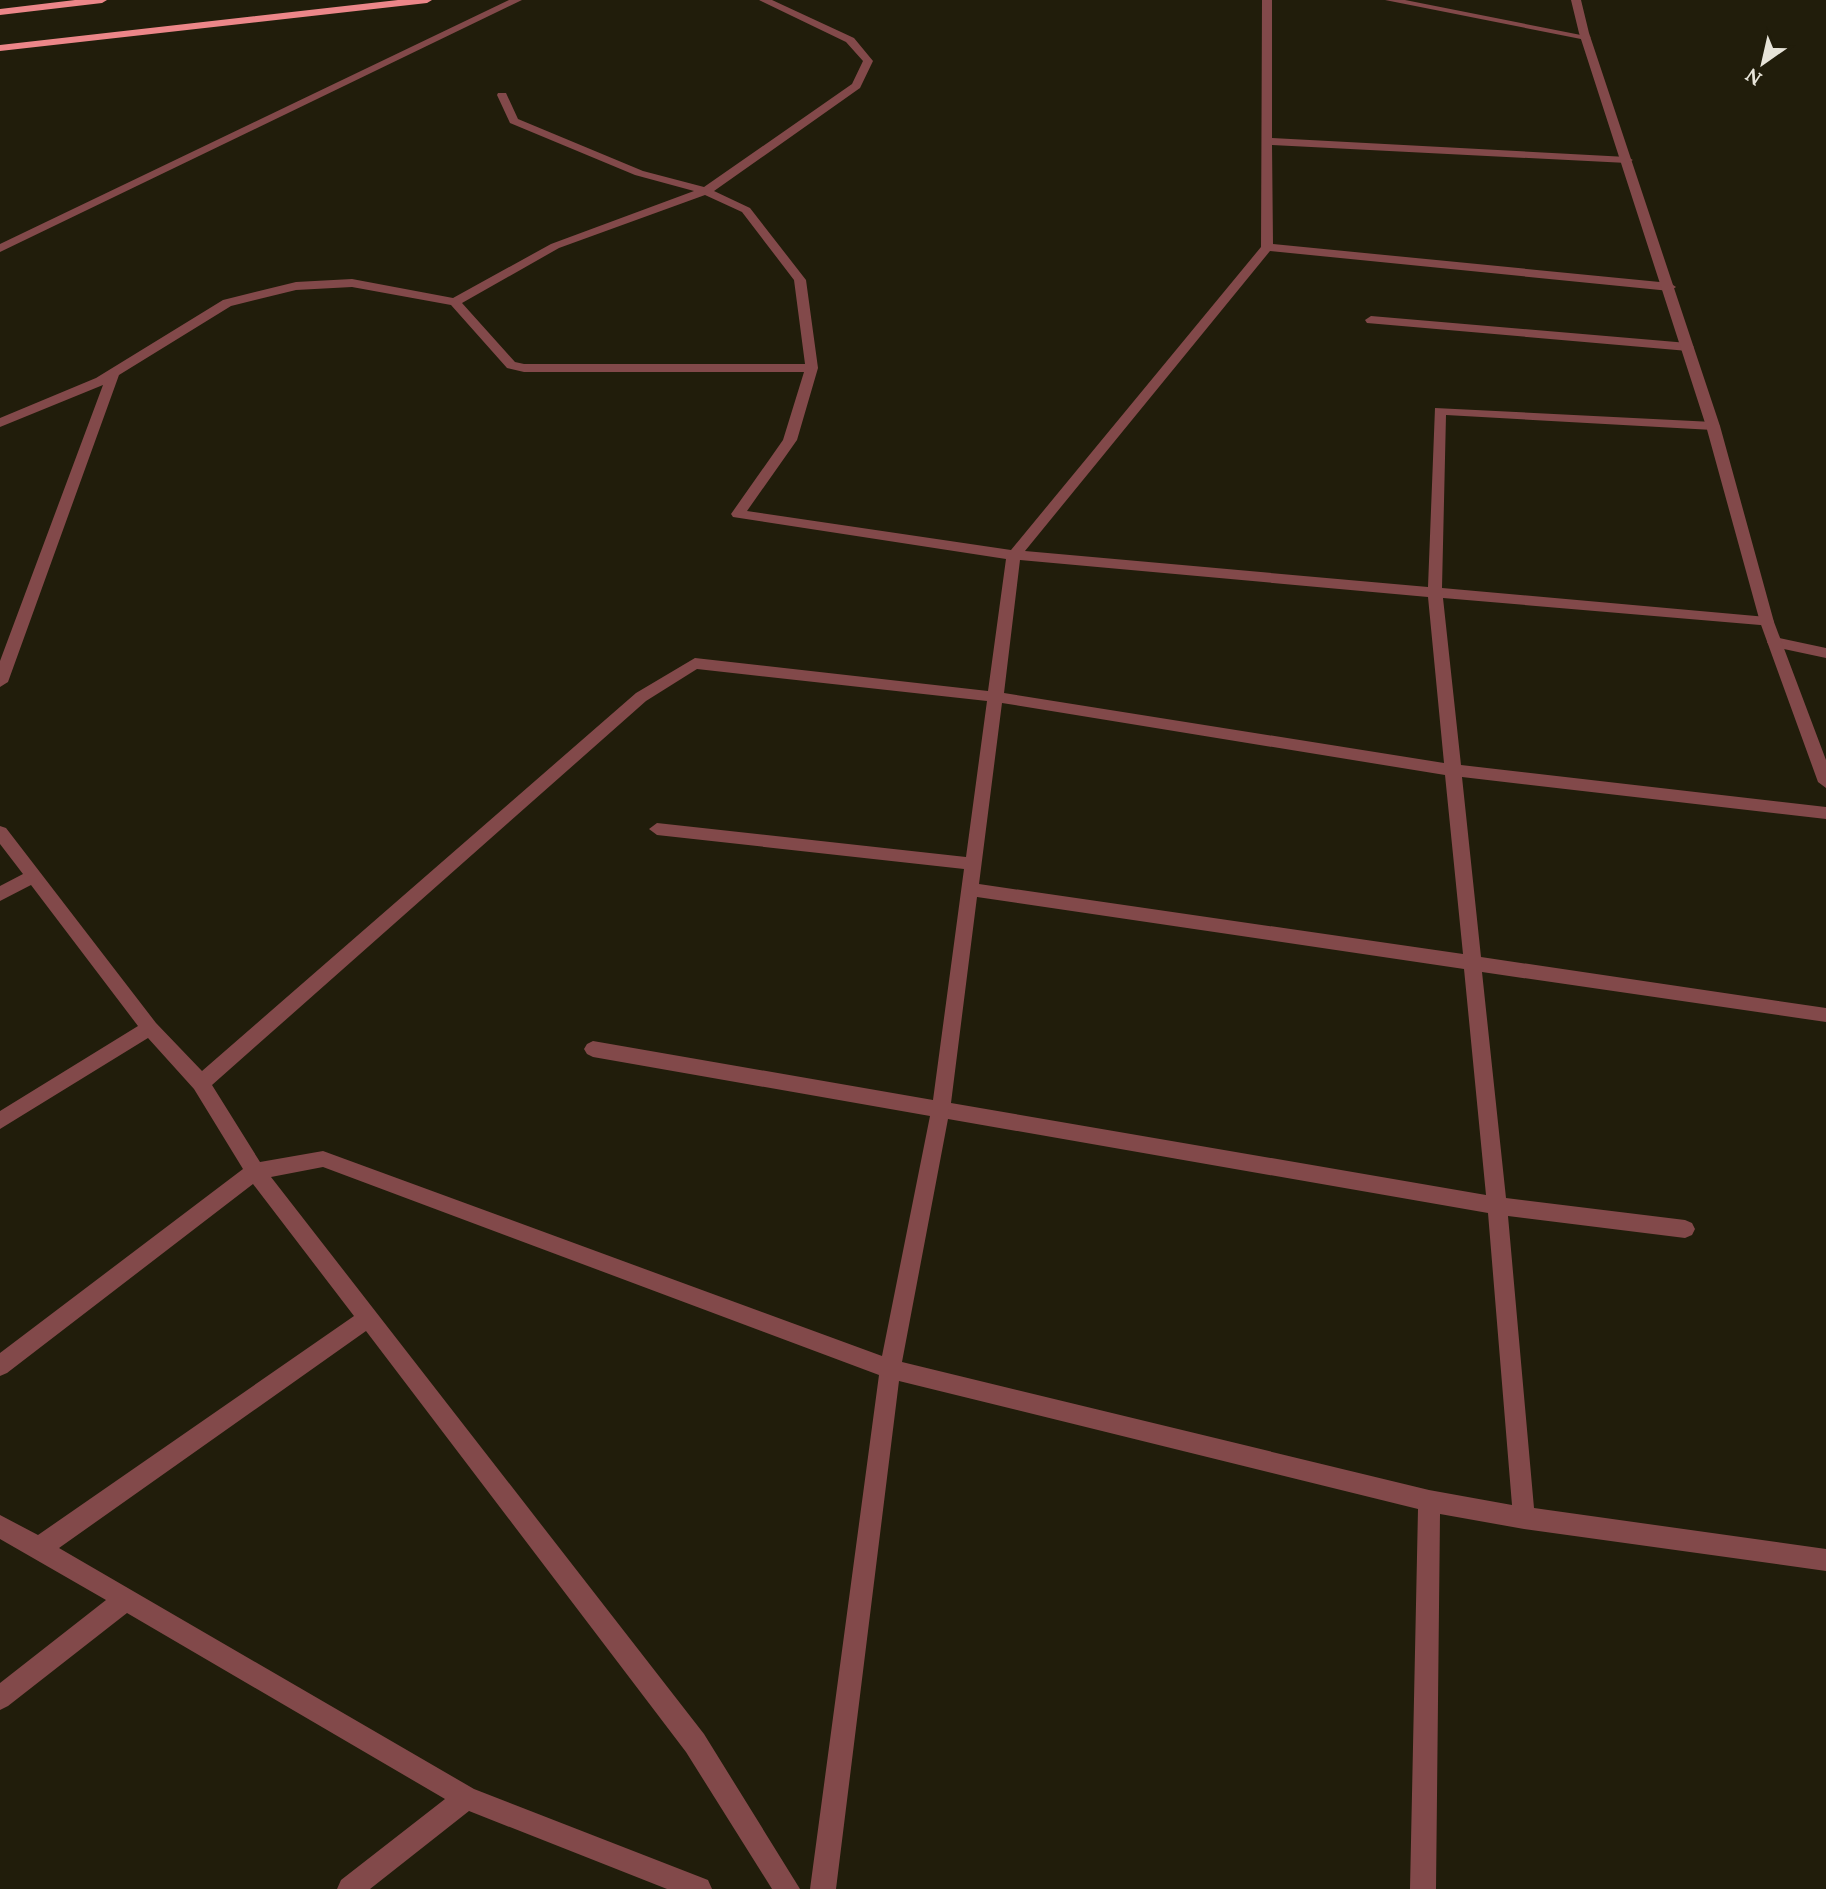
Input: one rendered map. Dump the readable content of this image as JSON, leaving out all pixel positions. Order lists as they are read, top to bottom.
{
  "north": "bottom left"
}
